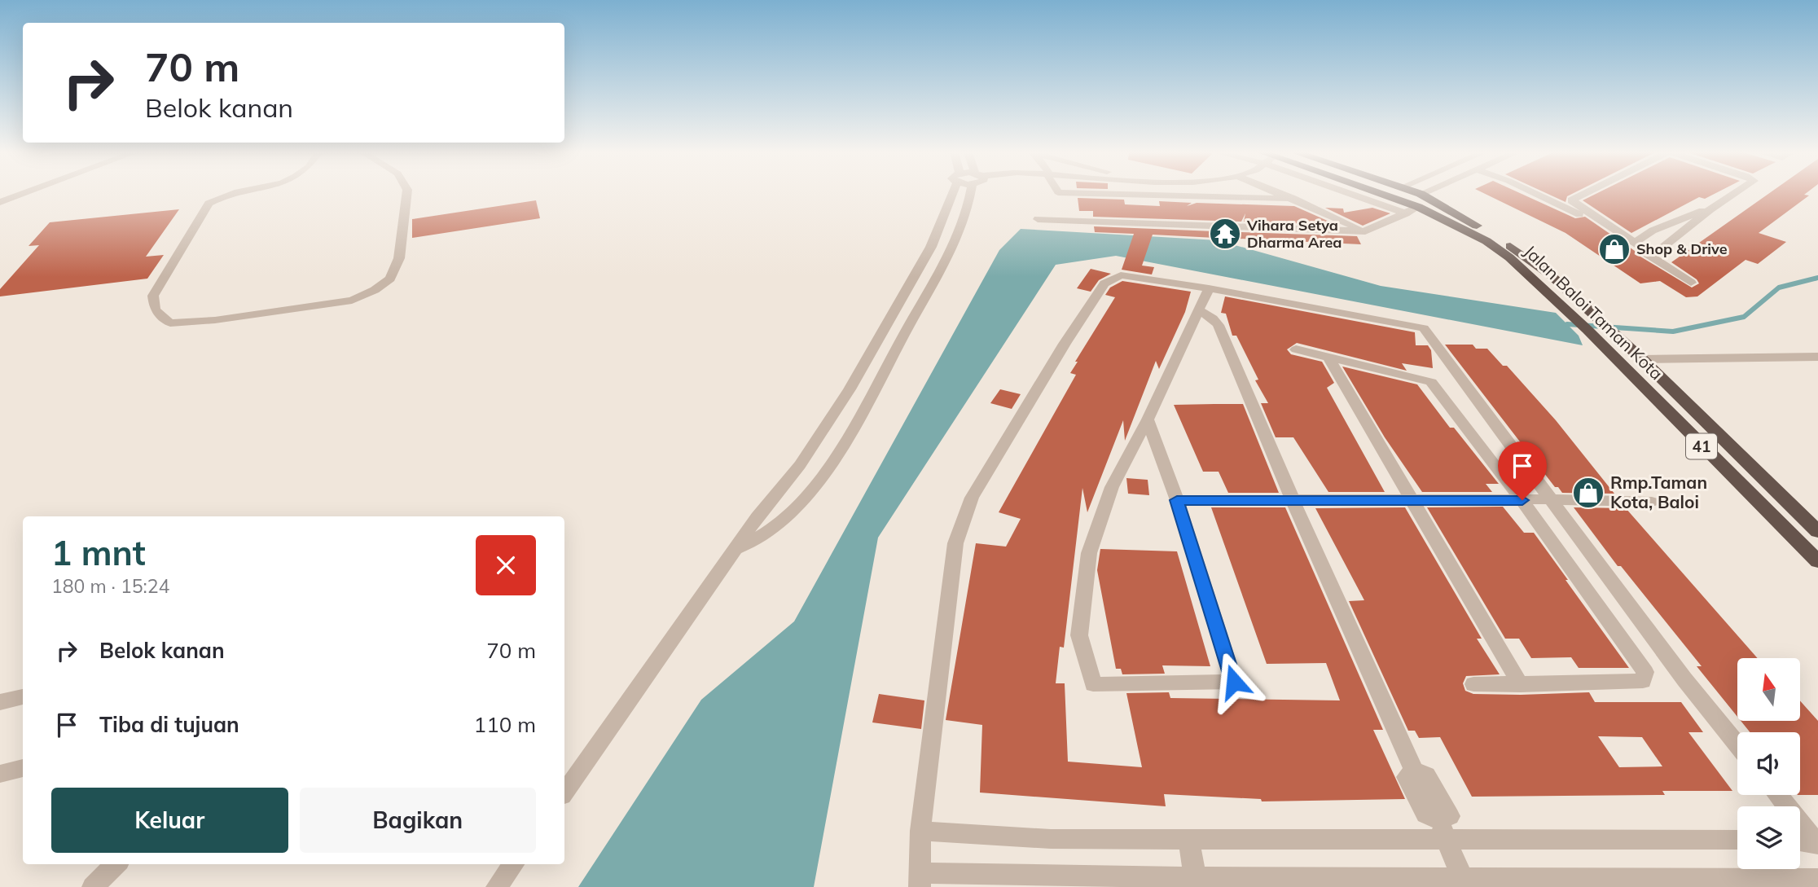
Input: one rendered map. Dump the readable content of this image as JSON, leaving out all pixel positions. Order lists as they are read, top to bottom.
{
  "streets": {
    "highway": ["Jalan Baloi Taman Kota", "41"]
  },
  "places": {
    "temple": ["Vihara Setya Dharma Area"],
    "shop": ["Shop & Drive", "Rmp.Taman Kota, Baloi"]
  },
  "north": "top",
  "page": {
    "turn": ["70 m", "Belok kanan"],
    "heading": ["1 mnt", "180 m · 15:24"],
    "list": [
      {
        "name": "Belok kanan",
        "value": "70 m"
      },
      {
        "name": "Tiba di tujuan",
        "value": "110 m"
      }
    ],
    "buttons": ["Keluar", "Bagikan"]
  }
}
